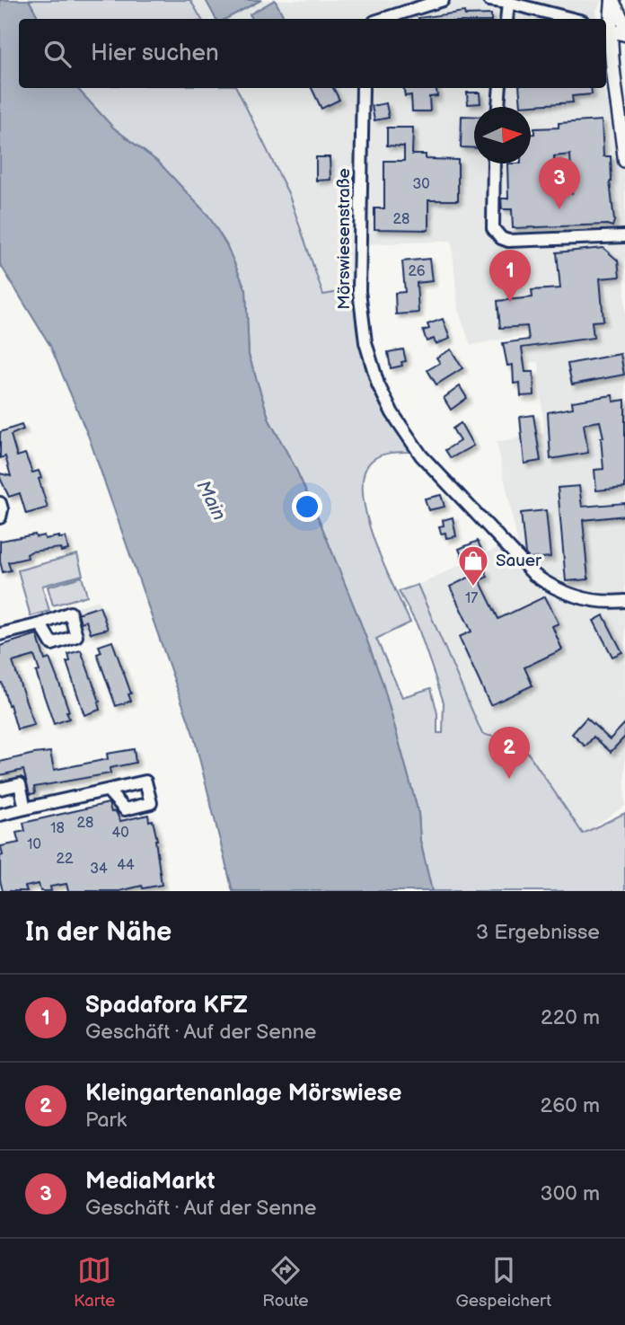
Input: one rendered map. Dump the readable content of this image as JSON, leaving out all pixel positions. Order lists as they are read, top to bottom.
{
  "streets": {
    "street": ["Mörswiesenstraße"]
  },
  "water": ["Main"],
  "places": {
    "shop": ["Sauer"]
  },
  "house_numbers": [
    "30",
    "28",
    "26",
    "17",
    "28",
    "18",
    "40",
    "10",
    "22",
    "44",
    "34"
  ],
  "north": "right",
  "page": {
    "search": "Hier suchen",
    "pins": ["3", "1", "2"],
    "heading": ["In der Nähe", "3 Ergebnisse"],
    "list": [
      {
        "mark": "1",
        "name": "Spadafora KFZ",
        "note": "Geschäft · Auf der Senne",
        "value": "220 m"
      },
      {
        "mark": "2",
        "name": "Kleingartenanlage Mörswiese",
        "note": "Park",
        "value": "260 m"
      },
      {
        "mark": "3",
        "name": "MediaMarkt",
        "note": "Geschäft · Auf der Senne",
        "value": "300 m"
      }
    ],
    "nav": ["Karte", "Route", "Gespeichert"]
  }
}
